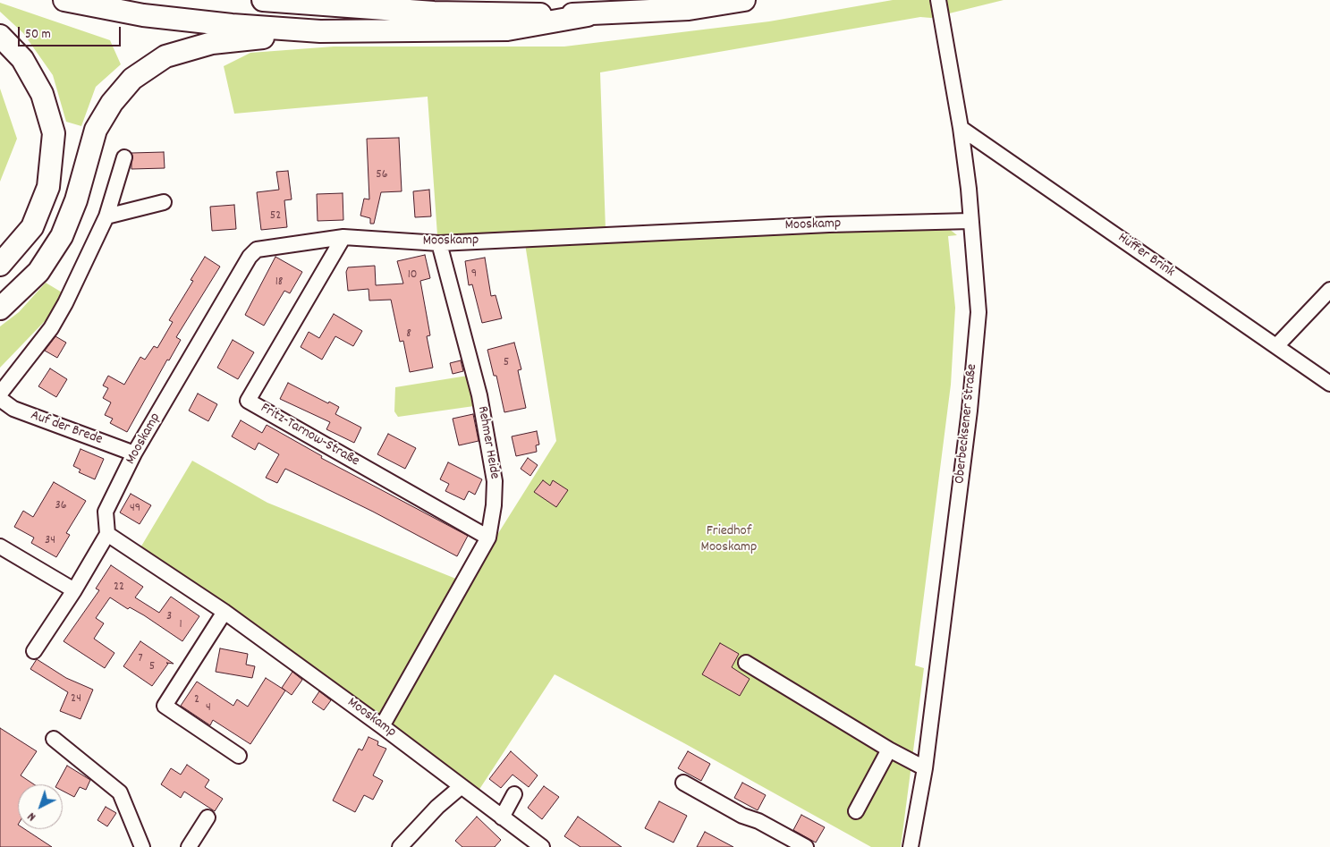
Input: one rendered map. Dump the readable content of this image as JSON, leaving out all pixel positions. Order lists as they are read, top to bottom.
{
  "streets": {
    "street": [
      "Mooskamp",
      "Hüffer Brink",
      "Oberbecksener Straße",
      "Auf der Brede",
      "Fritz-Tarnow-Straße",
      "Rehmer Heide"
    ]
  },
  "crossings": [
    ["Mooskamp", "Oberbecksener Straße"],
    ["Mooskamp", "Auf der Brede"],
    ["Mooskamp", "Fritz-Tarnow-Straße"],
    ["Mooskamp", "Rehmer Heide"],
    ["Hüffer Brink", "Oberbecksener Straße"],
    ["Fritz-Tarnow-Straße", "Rehmer Heide"]
  ],
  "parks": ["Friedhof Mooskamp"],
  "house_numbers": [
    "56",
    "52",
    "9",
    "10",
    "18",
    "8",
    "5",
    "36",
    "49",
    "34",
    "22",
    "3",
    "1",
    "7",
    "5",
    "24",
    "2",
    "4"
  ],
  "scale_bar": "50 m",
  "north": "bottom left"
}
